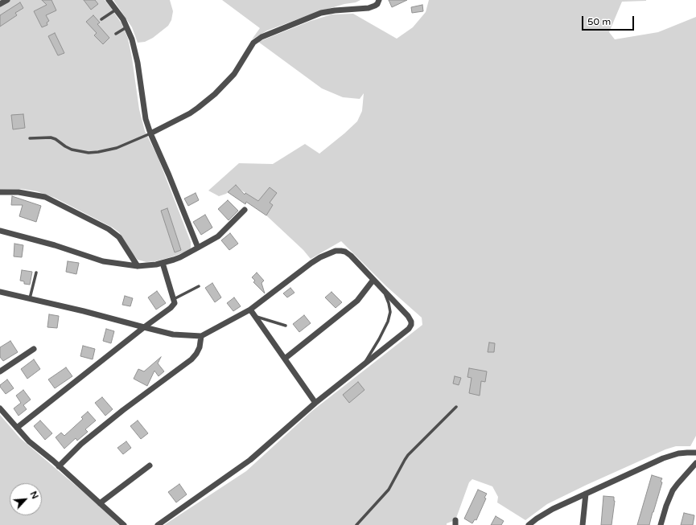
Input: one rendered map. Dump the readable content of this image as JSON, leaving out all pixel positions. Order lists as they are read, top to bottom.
{
  "scale_bar": "50 m",
  "north": "top right"
}
